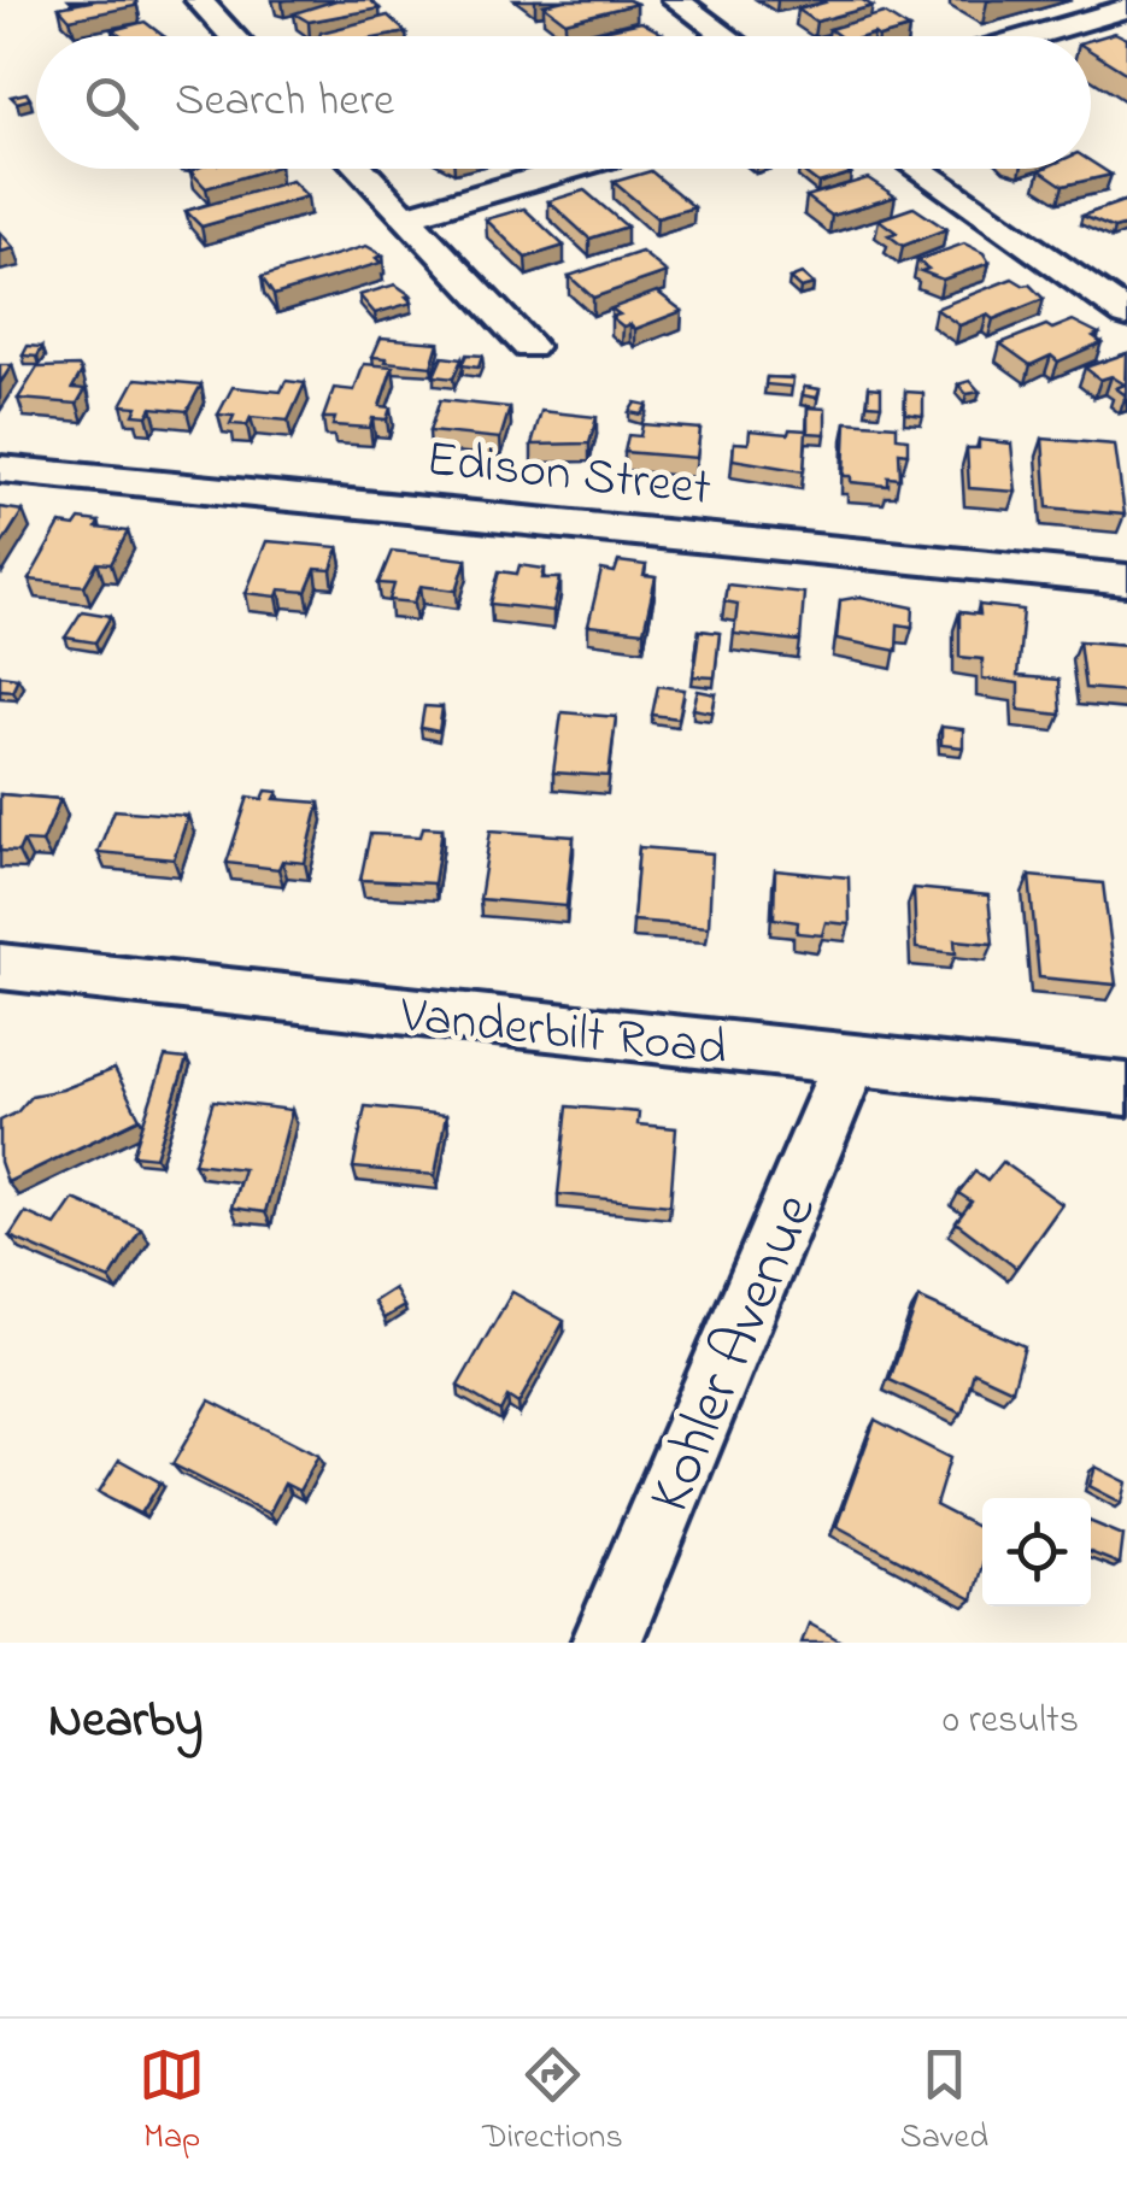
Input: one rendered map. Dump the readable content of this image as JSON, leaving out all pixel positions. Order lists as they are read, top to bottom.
{
  "streets": {
    "street": ["Edison Street", "Vanderbilt Road", "Kohler Avenue"]
  },
  "crossings": [
    ["Vanderbilt Road", "Kohler Avenue"]
  ],
  "page": {
    "search": "Search here",
    "heading": ["Nearby", "0 results"],
    "nav": ["Map", "Directions", "Saved"]
  }
}
